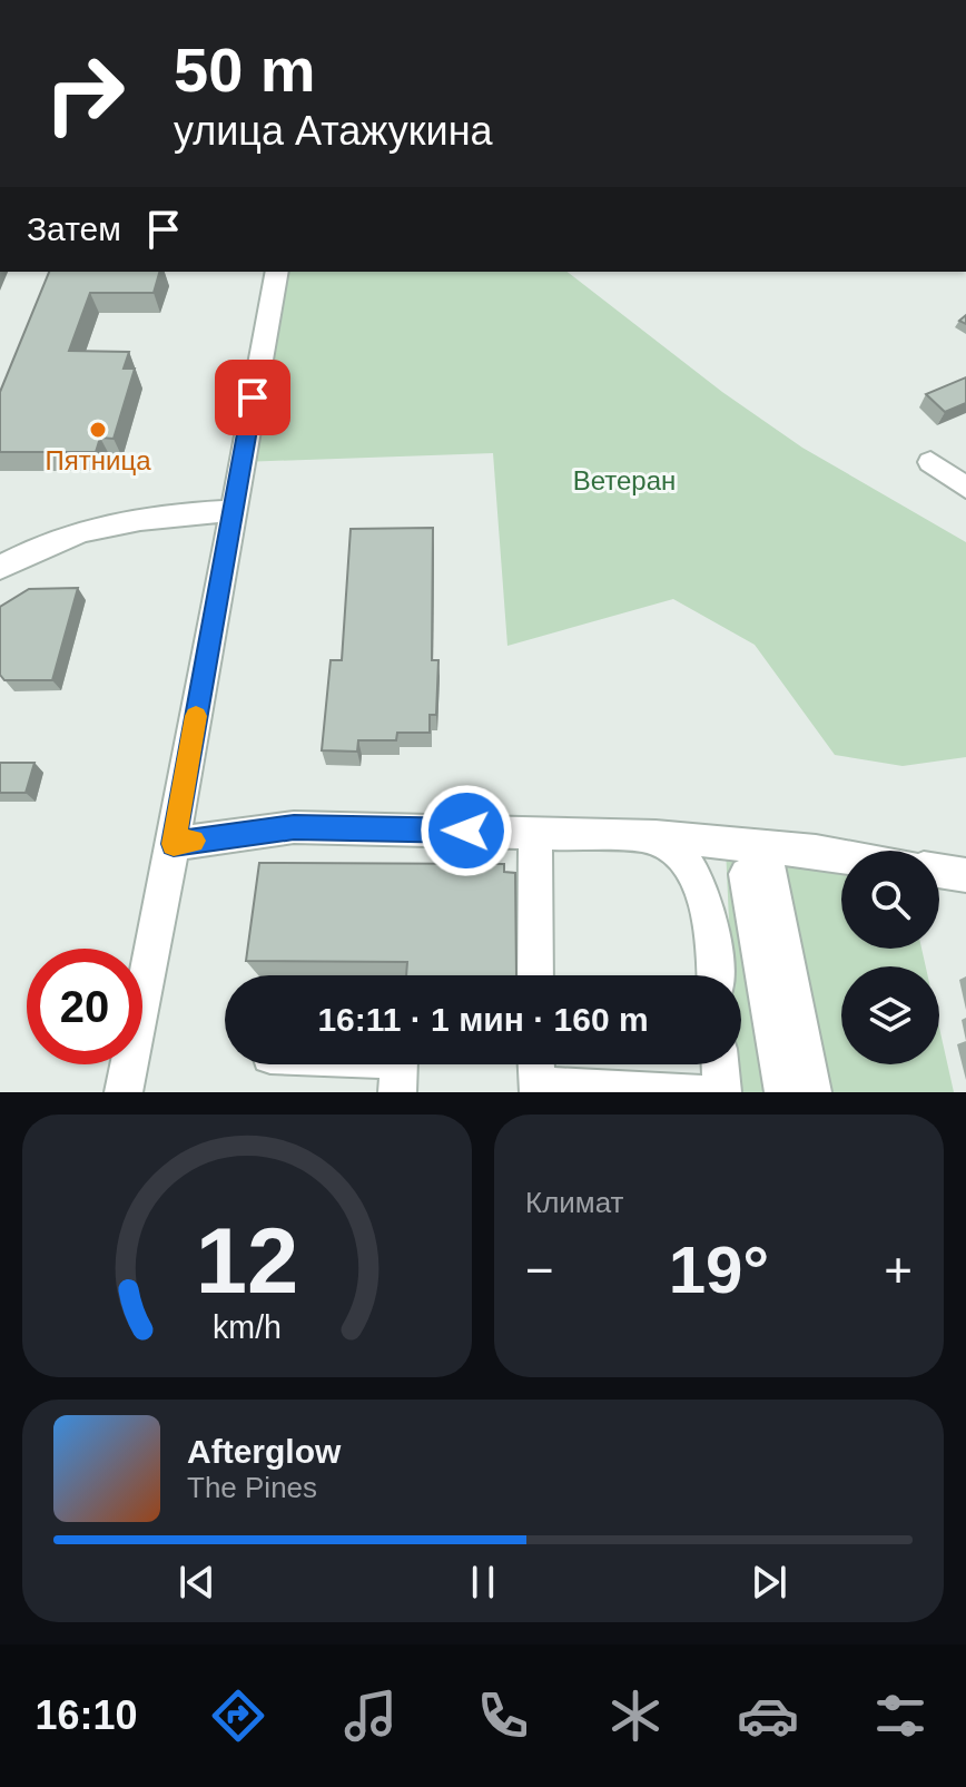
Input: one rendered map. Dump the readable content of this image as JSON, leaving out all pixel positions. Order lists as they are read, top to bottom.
{
  "parks": ["Ветеран"],
  "places": ["Пятница"],
  "page": {
    "turn": ["50 m", "улица Атажукина"],
    "then": "Затем",
    "limit": "20",
    "trip": "16:11 · 1 мин · 160 m",
    "tile": "Климат",
    "heat": ["−", "19°", "+"],
    "song": ["Afterglow", "The Pines"],
    "tabs": "16:10",
    "gauge": ["12", "km/h"]
  }
}
